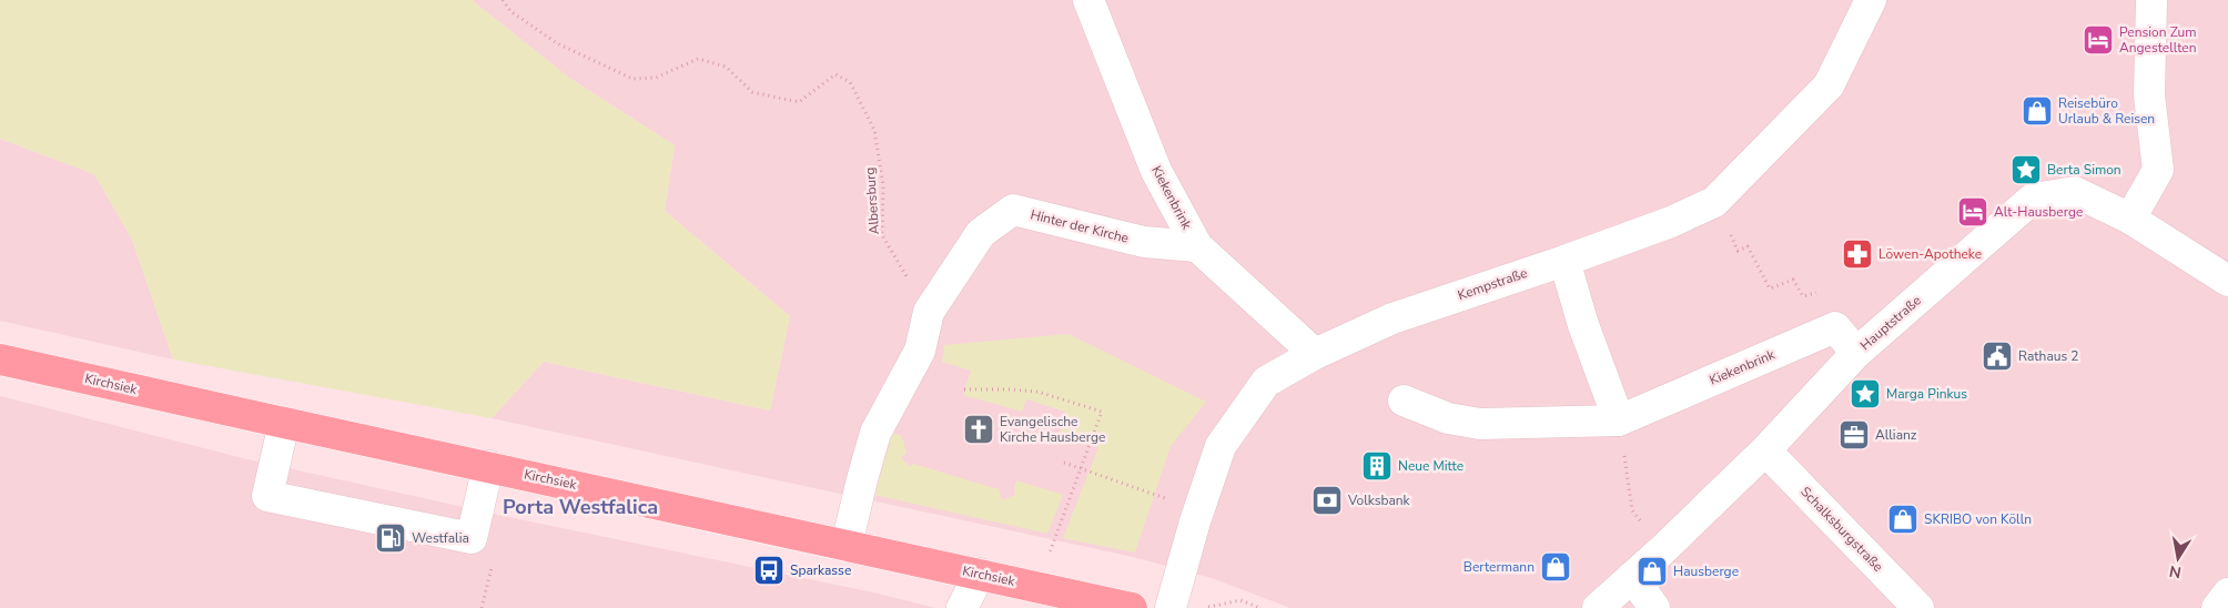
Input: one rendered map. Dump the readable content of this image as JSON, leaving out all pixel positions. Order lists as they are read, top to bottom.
{
  "streets": {
    "main road": ["Kirchsiek"],
    "street": [
      "Kiekenbrink",
      "Hinter der Kirche",
      "Kempstraße",
      "Hauptstraße",
      "Schalksburgstraße"
    ],
    "path": ["Albersburg"]
  },
  "crossings": [
    ["Kiekenbrink", "Hinter der Kirche"],
    ["Kiekenbrink", "Kempstraße"],
    ["Albersburg", "Hinter der Kirche"],
    ["Hinter der Kirche", "Kirchsiek"],
    ["Hauptstraße", "Schalksburgstraße"]
  ],
  "districts": ["Porta Westfalica"],
  "places": {
    "hotel": ["Pension Zum Angestellten", "Alt-Hausberge"],
    "shop": [
      "Reisebüro Urlaub & Reisen",
      "SKRIBO von Kölln",
      "Bertermann",
      "Hausberge"
    ],
    "place": ["Berta Simon", "Marga Pinkus"],
    "pharmacy": ["Löwen-Apotheke"],
    "public building": ["Rathaus 2"],
    "church": ["Evangelische Kirche Hausberge"],
    "office": ["Allianz"],
    "building": ["Neue Mitte"],
    "bank": ["Volksbank"],
    "fuel station": ["Westfalia"],
    "bus stop": ["Sparkasse"]
  },
  "north": "bottom"
}
